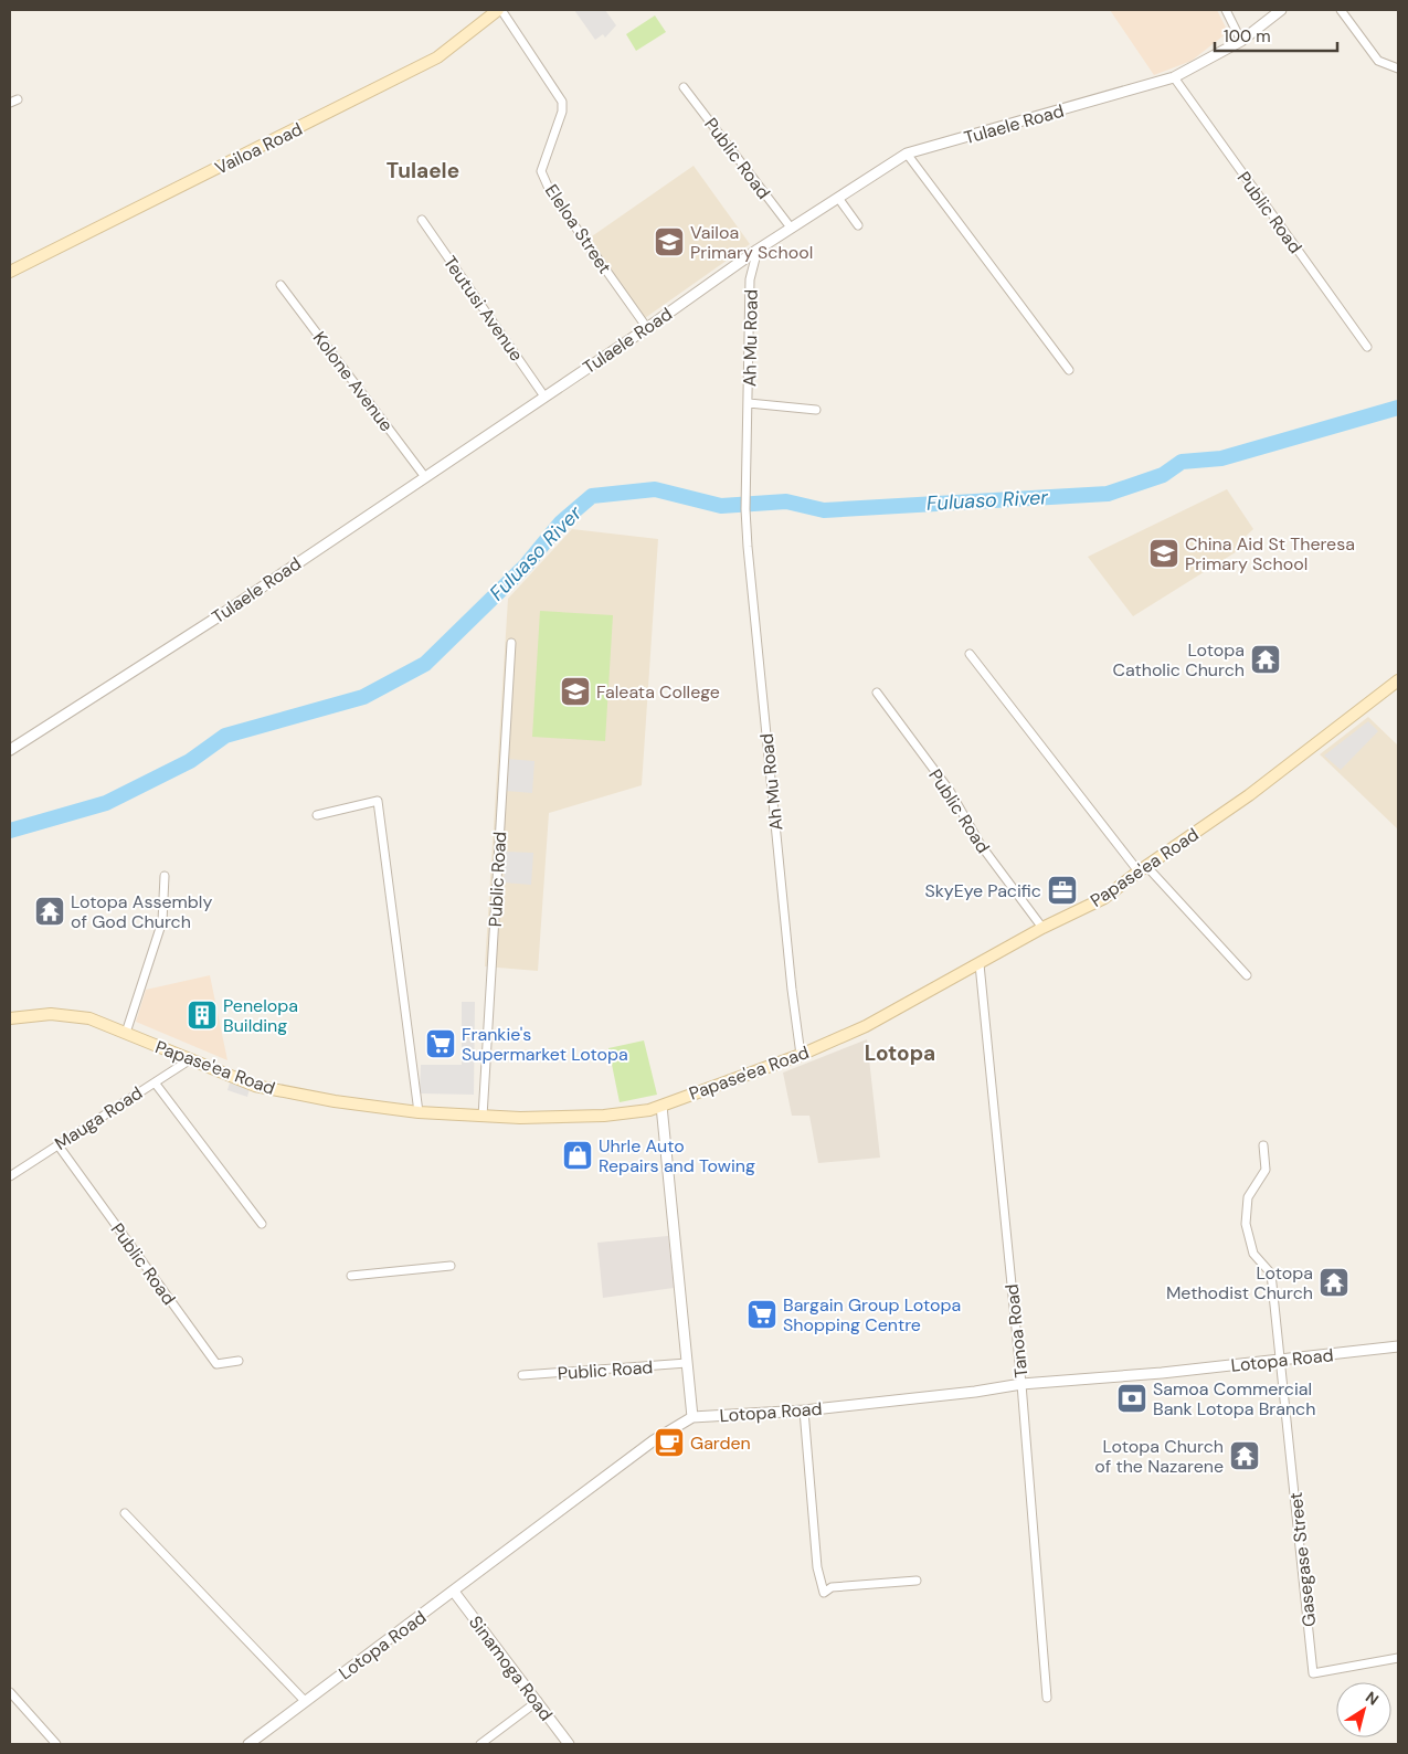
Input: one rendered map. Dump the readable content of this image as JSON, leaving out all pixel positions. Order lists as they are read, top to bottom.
{
  "streets": {
    "main road": ["Vailoa Road", "Papase'ea Road"],
    "street": [
      "Tulaele Road",
      "Public Road",
      "Eleloa Street",
      "Teutusi Avenue",
      "Ah Mu Road",
      "Kolone Avenue",
      "Mauga Road",
      "Tanoa Road",
      "Lotopa Road",
      "Gasegase Street",
      "Sinamoga Road"
    ]
  },
  "crossings": [
    ["Tulaele Road", "Public Road"],
    ["Tulaele Road", "Eleloa Street"],
    ["Tulaele Road", "Teutusi Avenue"],
    ["Tulaele Road", "Ah Mu Road"],
    ["Tulaele Road", "Kolone Avenue"],
    ["Vailoa Road", "Eleloa Street"],
    ["Public Road", "Papase'ea Road"],
    ["Public Road", "Mauga Road"],
    ["Ah Mu Road", "Papase'ea Road"],
    ["Papase'ea Road", "Mauga Road"],
    ["Papase'ea Road", "Tanoa Road"],
    ["Tanoa Road", "Lotopa Road"],
    ["Lotopa Road", "Gasegase Street"],
    ["Lotopa Road", "Sinamoga Road"]
  ],
  "districts": ["Tulaele", "Lotopa"],
  "water": ["Fuluaso River"],
  "places": {
    "school or university": ["Vailoa Primary School", "China Aid St Theresa Primary School", "Faleata College"],
    "temple": [
      "Lotopa Catholic Church",
      "Lotopa Assembly of God Church",
      "Lotopa Methodist Church",
      "Lotopa Church of the Nazarene"
    ],
    "office": ["SkyEye Pacific"],
    "building": ["Penelopa Building"],
    "supermarket": ["Frankie's Supermarket Lotopa", "Bargain Group Lotopa Shopping Centre"],
    "shop": ["Uhrle Auto Repairs and Towing"],
    "bank": ["Samoa Commercial Bank Lotopa Branch"],
    "cafe": ["Garden"]
  },
  "scale_bar": "100 m",
  "north": "top right"
}
